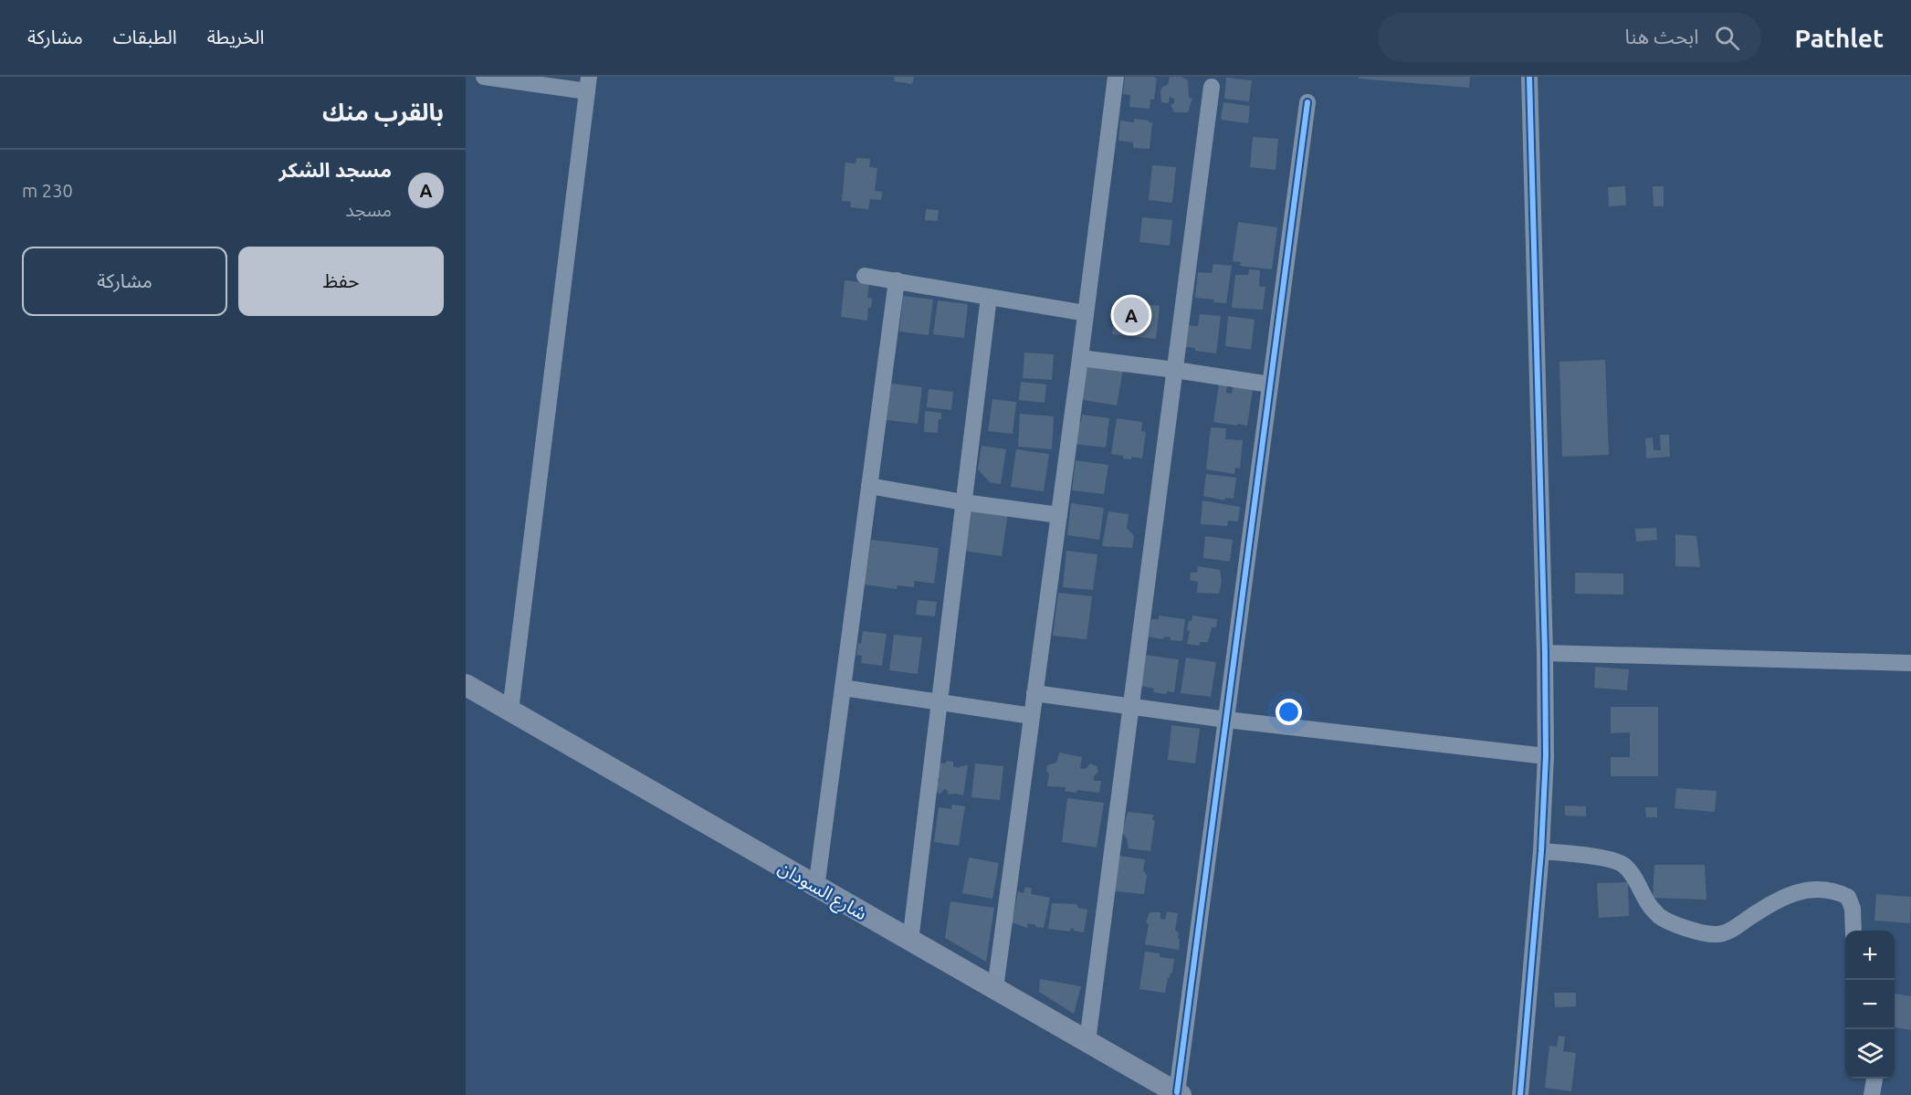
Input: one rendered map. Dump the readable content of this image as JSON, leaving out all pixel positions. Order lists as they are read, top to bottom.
{
  "streets": {
    "main road": ["شارع السودان"]
  },
  "page": {
    "header": "Pathlet",
    "search": "ابحث هنا",
    "nav": ["الخريطة", "الطبقات", "مشاركة"],
    "heading": "بالقرب منك",
    "list": [
      {
        "mark": "A",
        "name": "مسجد الشكر",
        "note": "مسجد",
        "value": "230 m"
      }
    ],
    "buttons": ["حفظ", "مشاركة"],
    "pins": "A",
    "map_buttons": ["+", "−"]
  }
}
